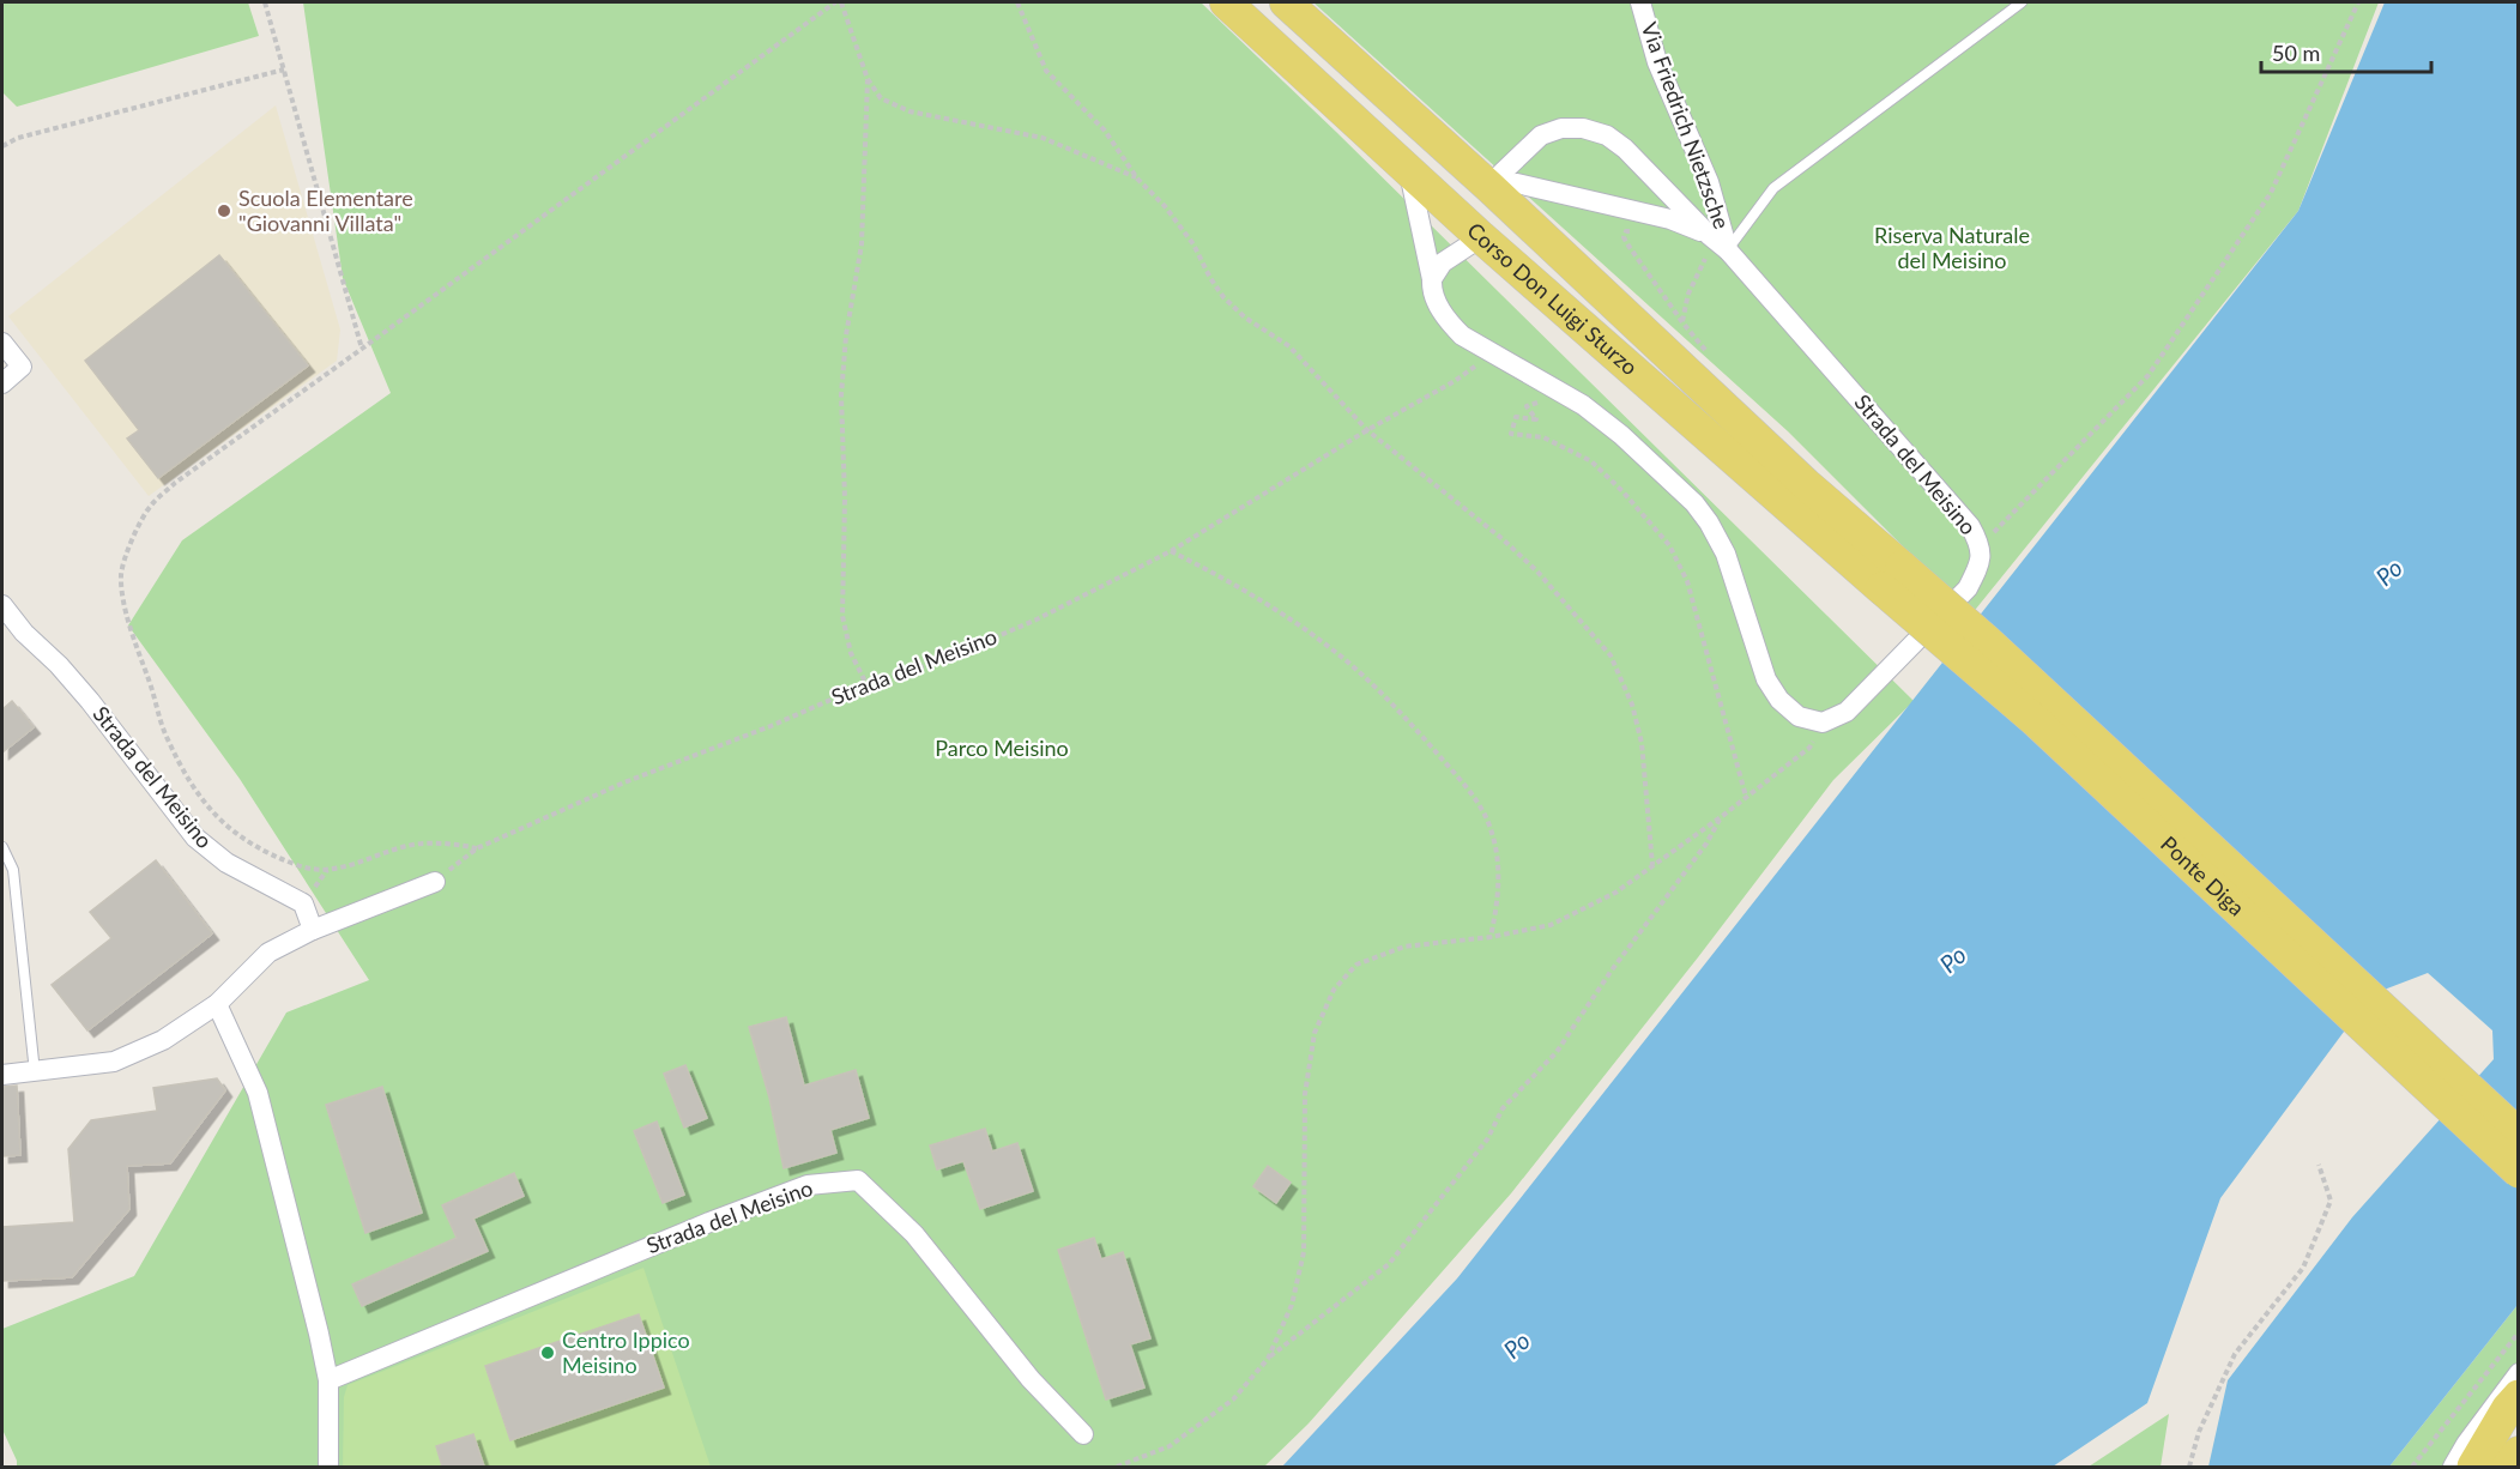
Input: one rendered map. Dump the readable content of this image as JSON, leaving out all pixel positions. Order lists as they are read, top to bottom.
{
  "streets": {
    "main road": ["Corso Don Luigi Sturzo", "Ponte Diga"],
    "street": ["Via Friedrich Nietzsche", "Strada del Meisino"]
  },
  "crossings": [
    ["Via Friedrich Nietzsche", "Strada del Meisino"],
    ["Corso Don Luigi Sturzo", "Strada del Meisino"],
    ["Corso Don Luigi Sturzo", "Ponte Diga"]
  ],
  "water": ["Po"],
  "parks": ["Riserva Naturale del Meisino", "Parco Meisino"],
  "places": ["Scuola Elementare \"Giovanni Villata\"", "Centro Ippico Meisino"],
  "scale_bar": "50 m"
}
